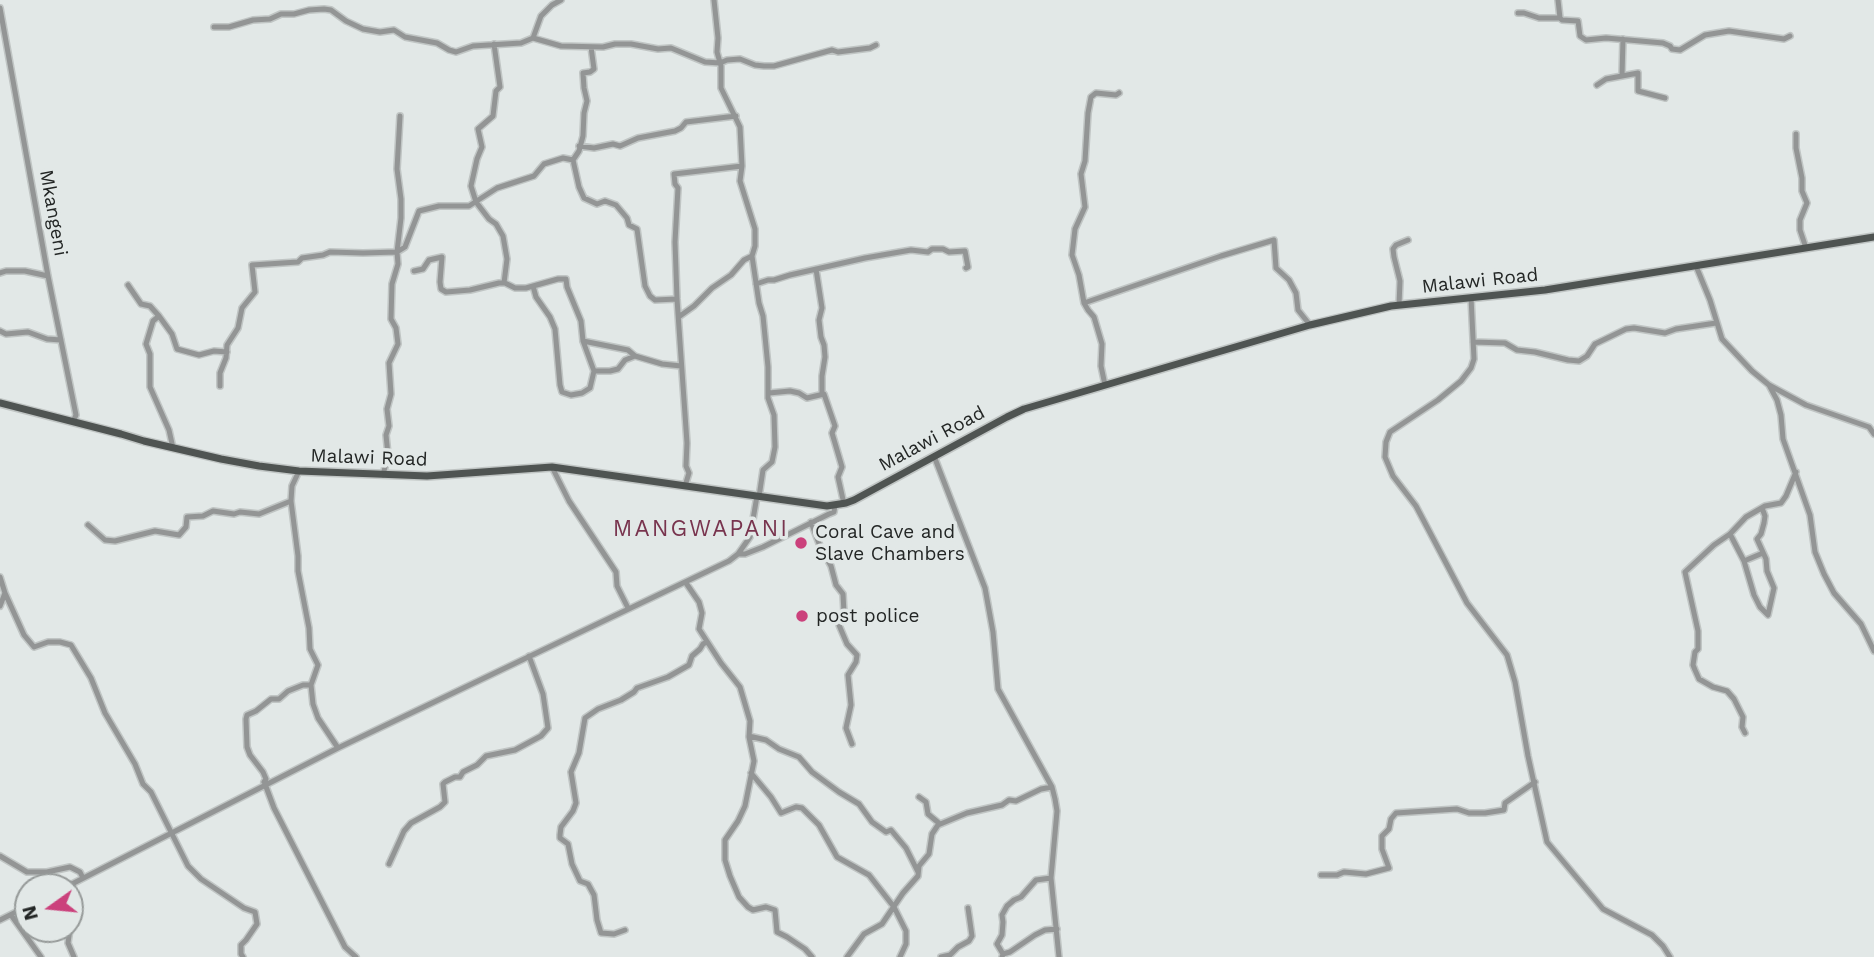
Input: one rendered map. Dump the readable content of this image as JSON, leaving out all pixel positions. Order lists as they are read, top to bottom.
{
  "streets": {
    "main road": ["Malawi Road"],
    "street": ["Mkangeni"]
  },
  "crossings": [
    ["Mkangeni", "Malawi Road"]
  ],
  "districts": ["MANGWAPANI"],
  "places": ["Coral Cave and Slave Chambers", "post police"],
  "north": "left"
}
